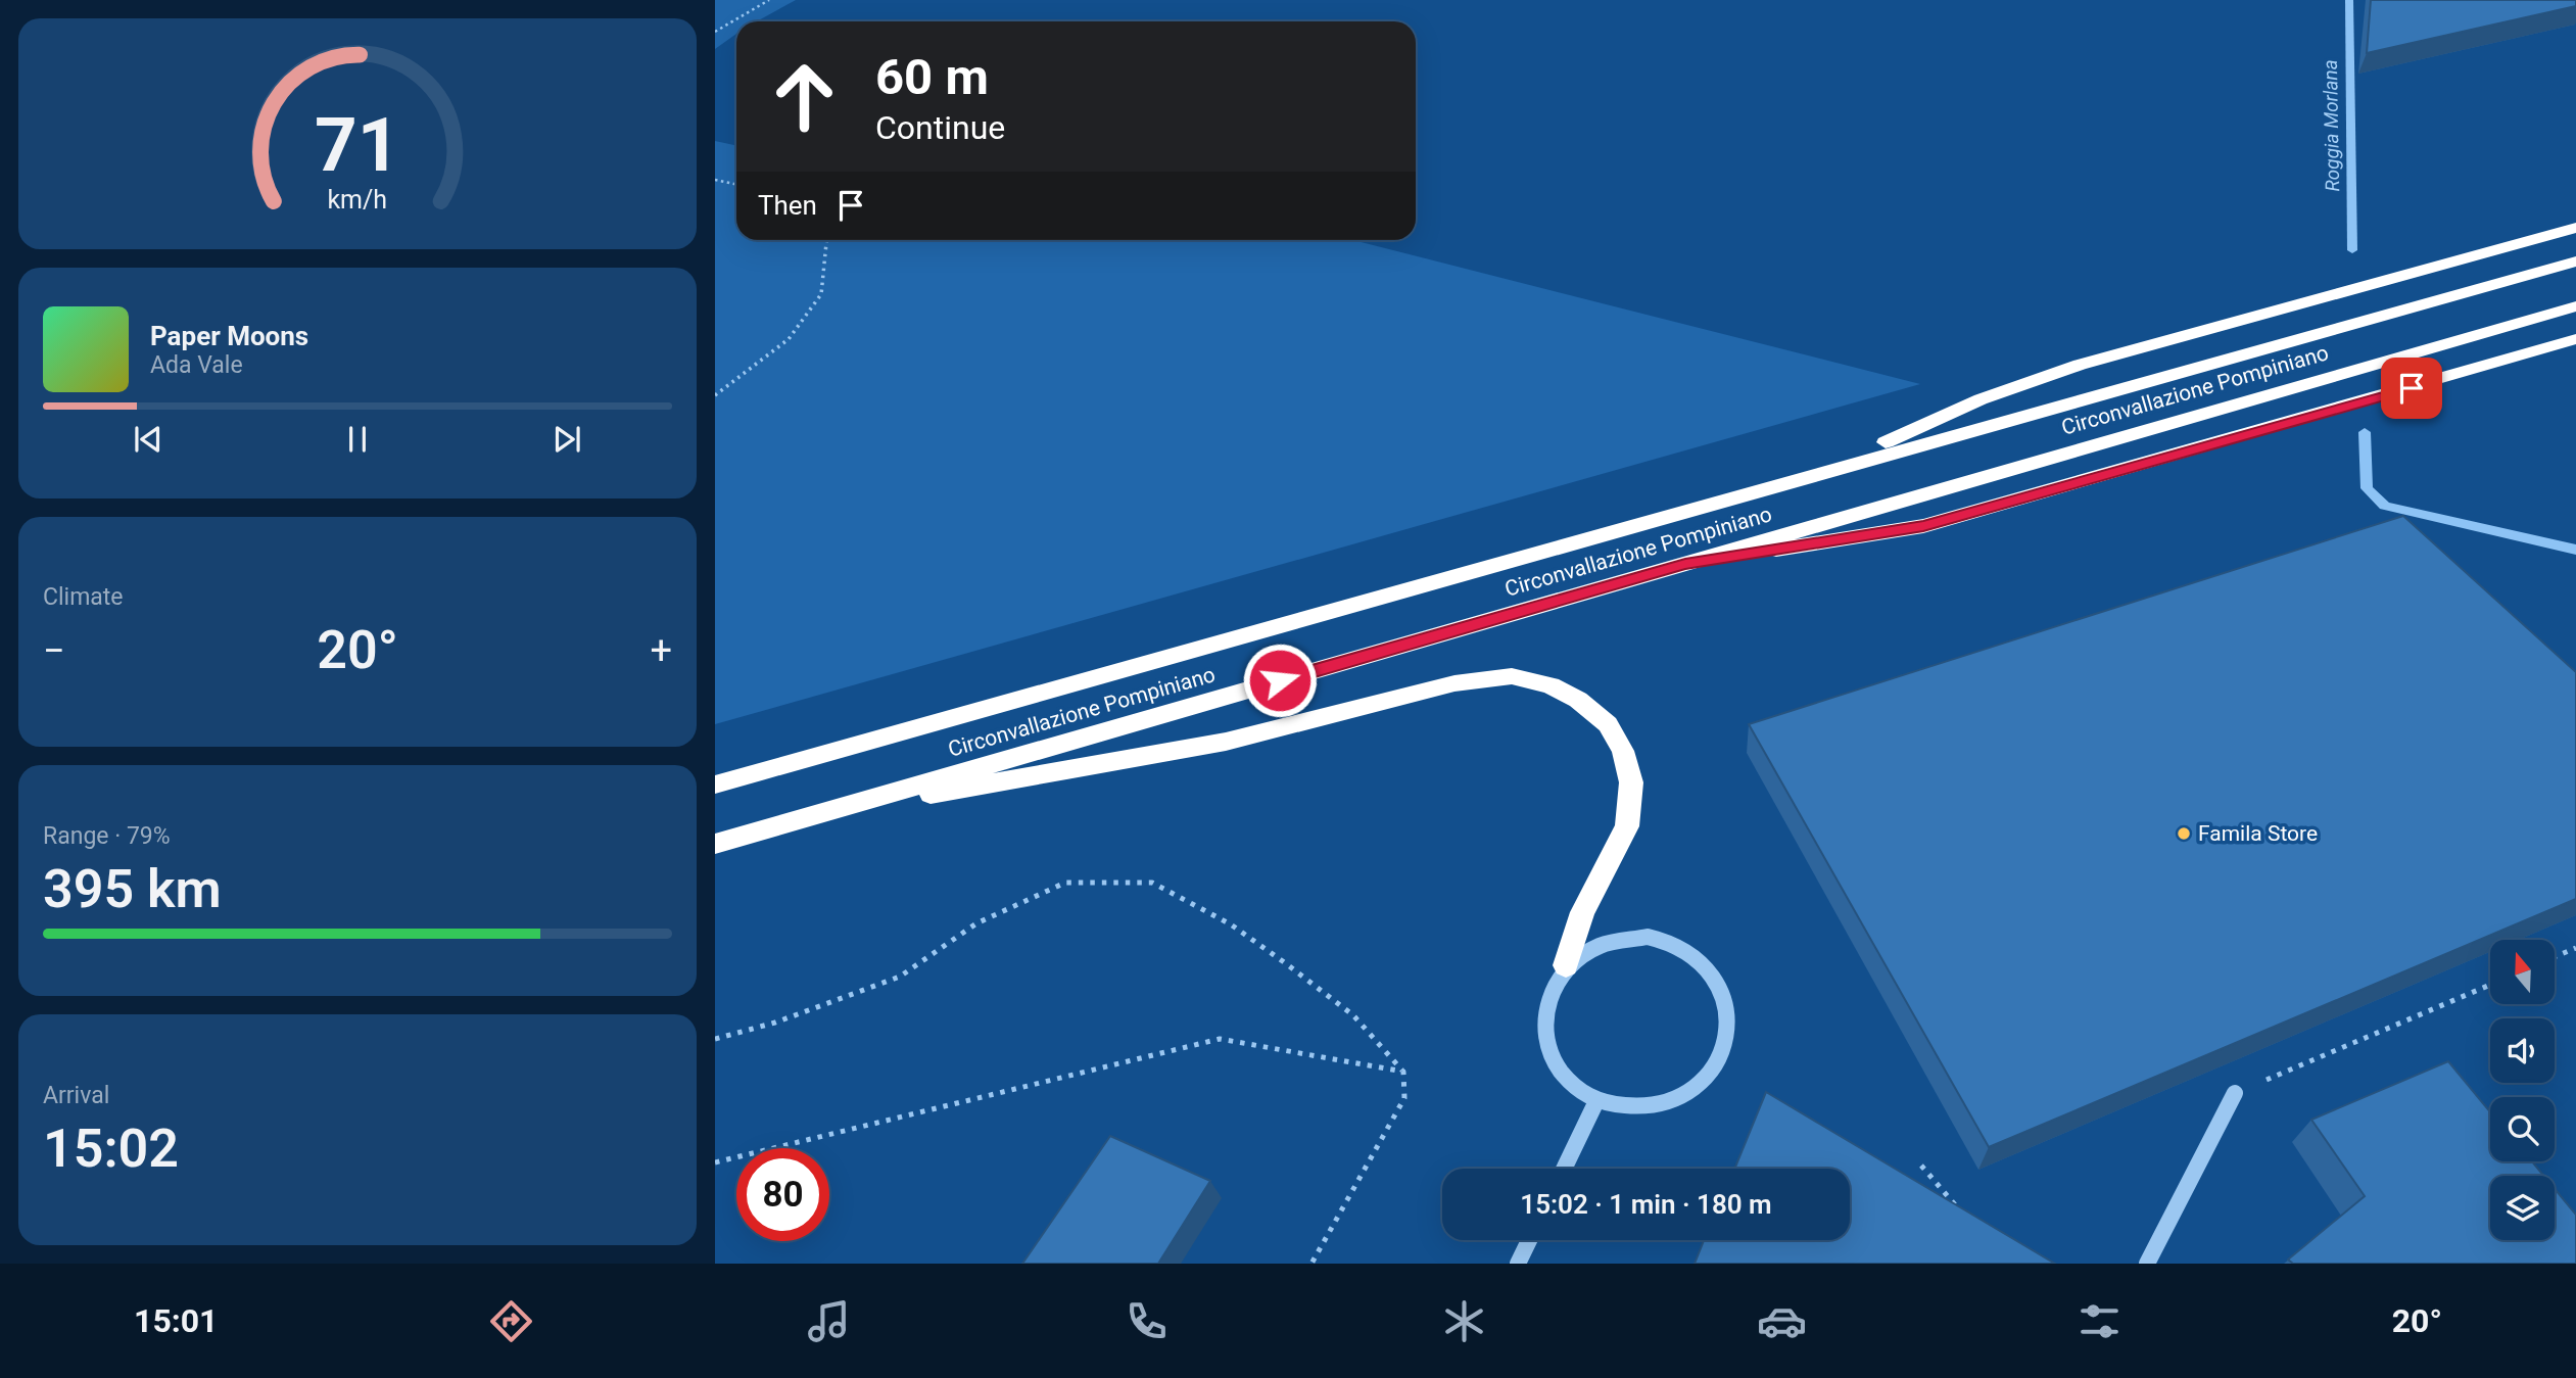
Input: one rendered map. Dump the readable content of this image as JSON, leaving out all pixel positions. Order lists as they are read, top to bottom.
{
  "streets": {
    "highway": ["Circonvallazione Pompiniano"]
  },
  "water": ["Roggia Morlana"],
  "places": ["Famila Store"],
  "north": "top",
  "page": {
    "turn": ["60 m", "Continue"],
    "then": "Then",
    "song": ["Paper Moons", "Ada Vale"],
    "tile": [
      "Climate",
      ["Range · 79%", "395 km"],
      ["Arrival", "15:02"]
    ],
    "heat": ["−", "20°", "+"],
    "limit": "80",
    "trip": "15:02 · 1 min · 180 m",
    "tabs": ["15:01", "20°"],
    "gauge": ["71", "km/h"]
  }
}
